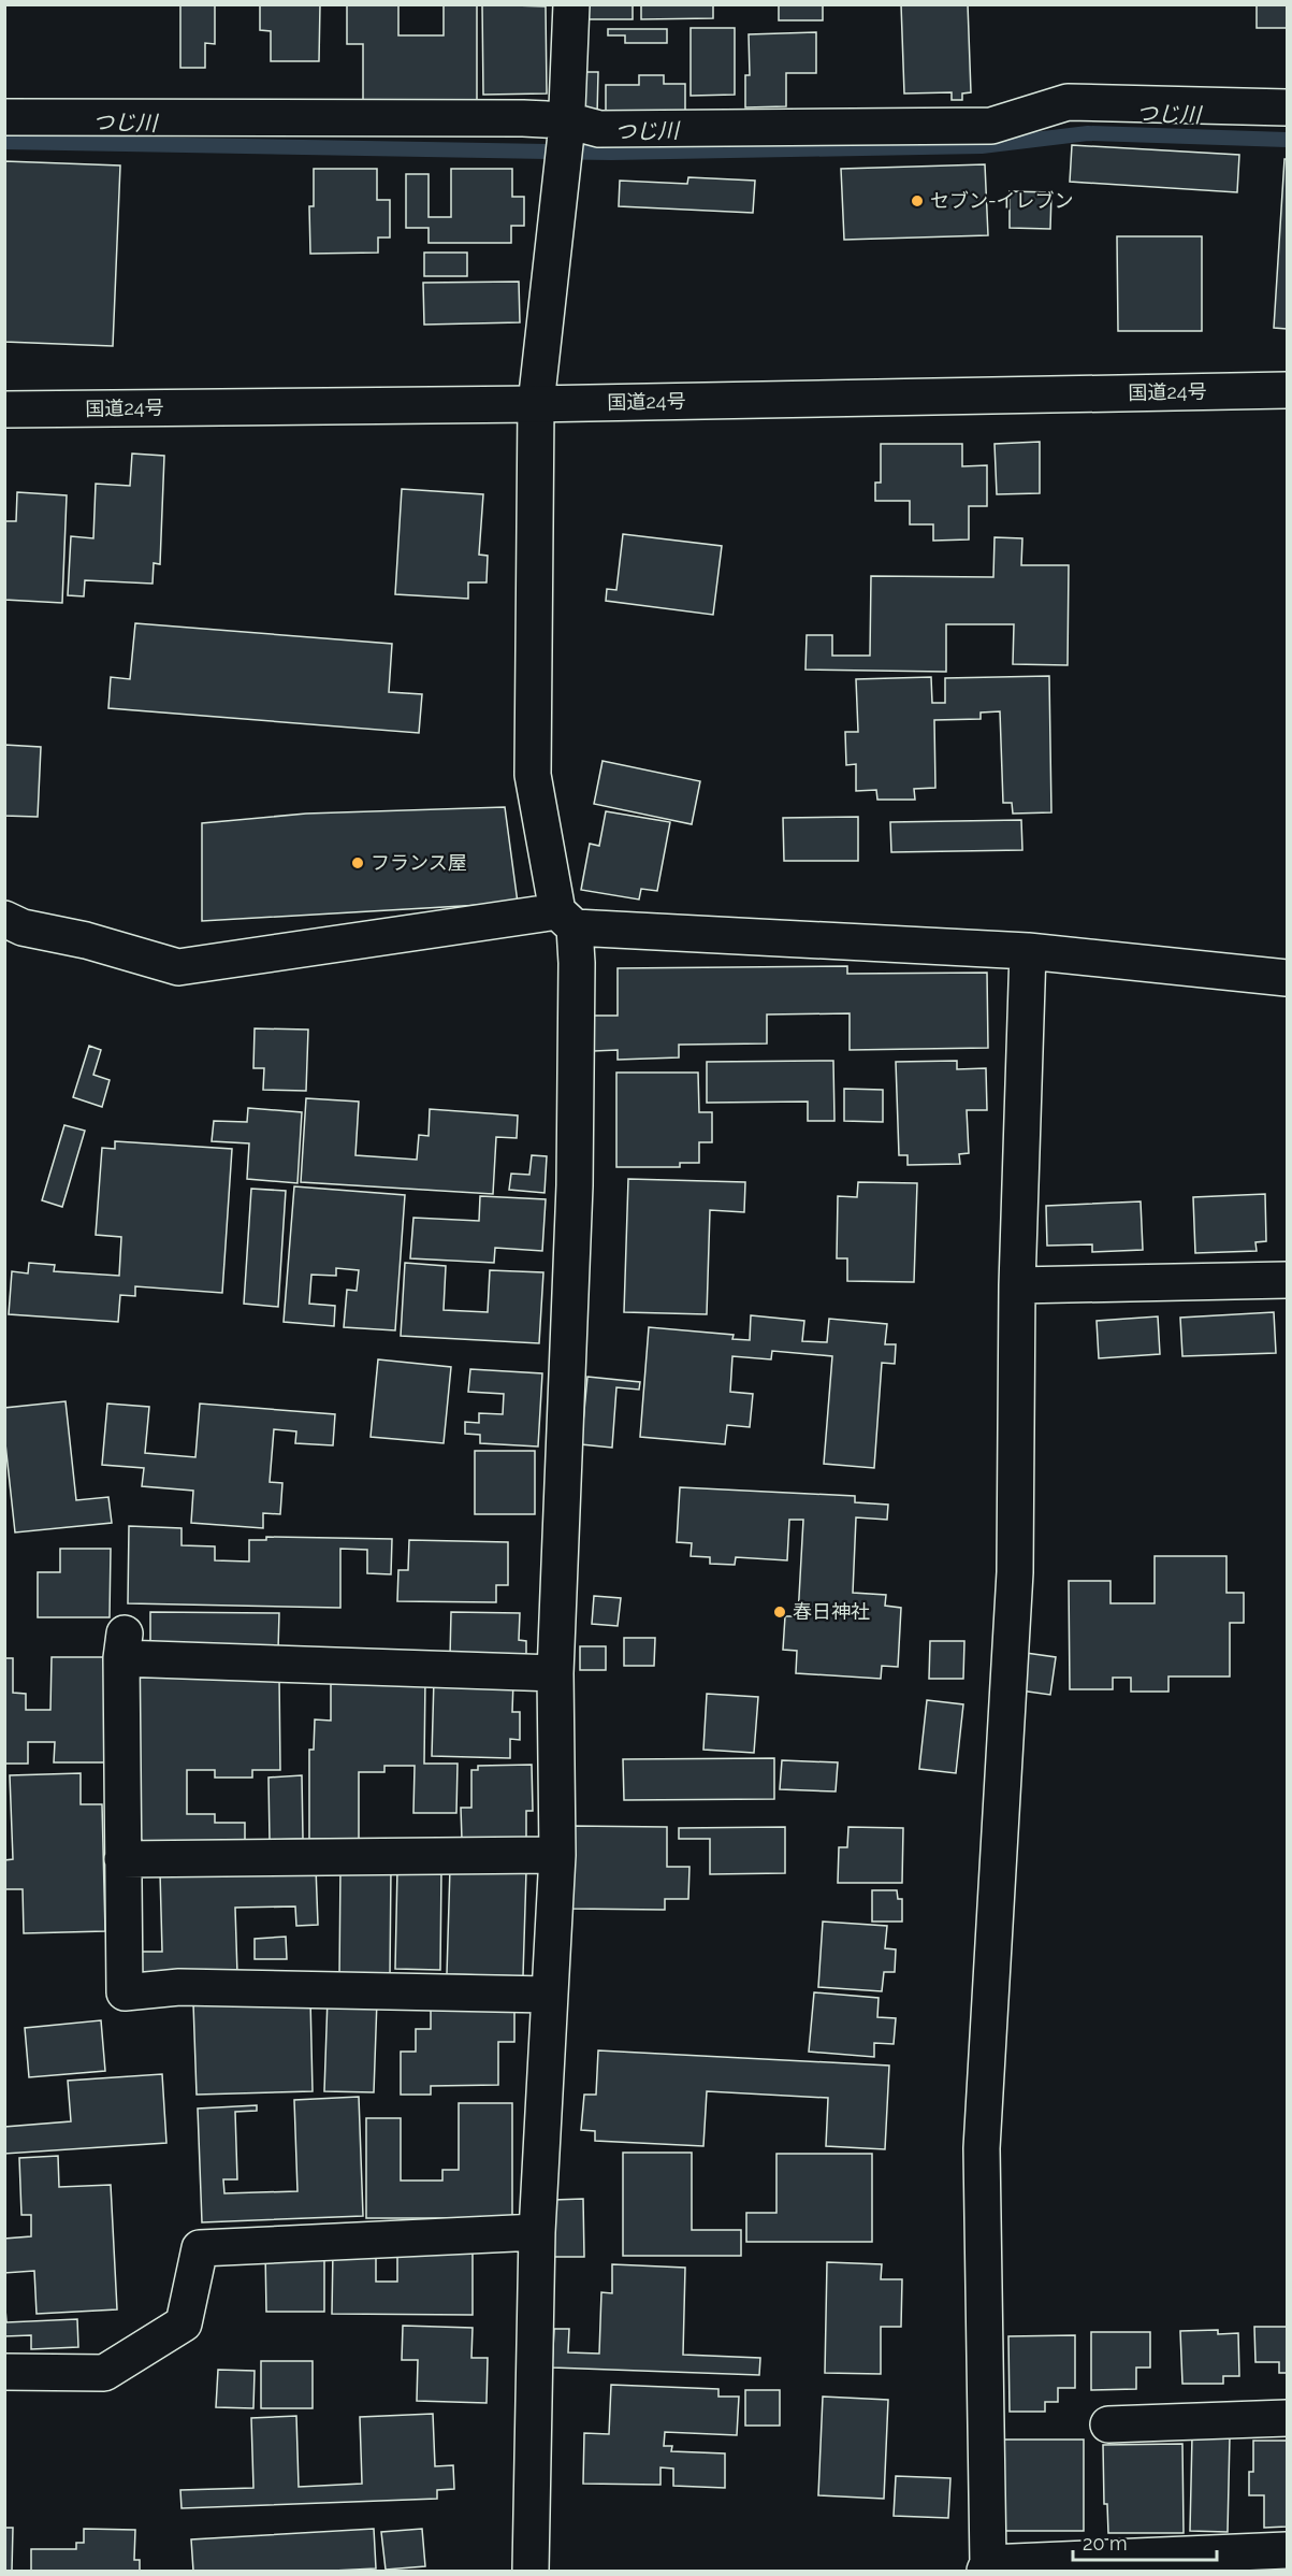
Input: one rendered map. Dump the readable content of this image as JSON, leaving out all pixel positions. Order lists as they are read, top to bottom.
{
  "streets": {
    "main road": ["国道24号"]
  },
  "water": ["つじ川"],
  "places": ["セブン-イレブン", "フランス屋", "春日神社"],
  "scale_bar": "20 m"
}
